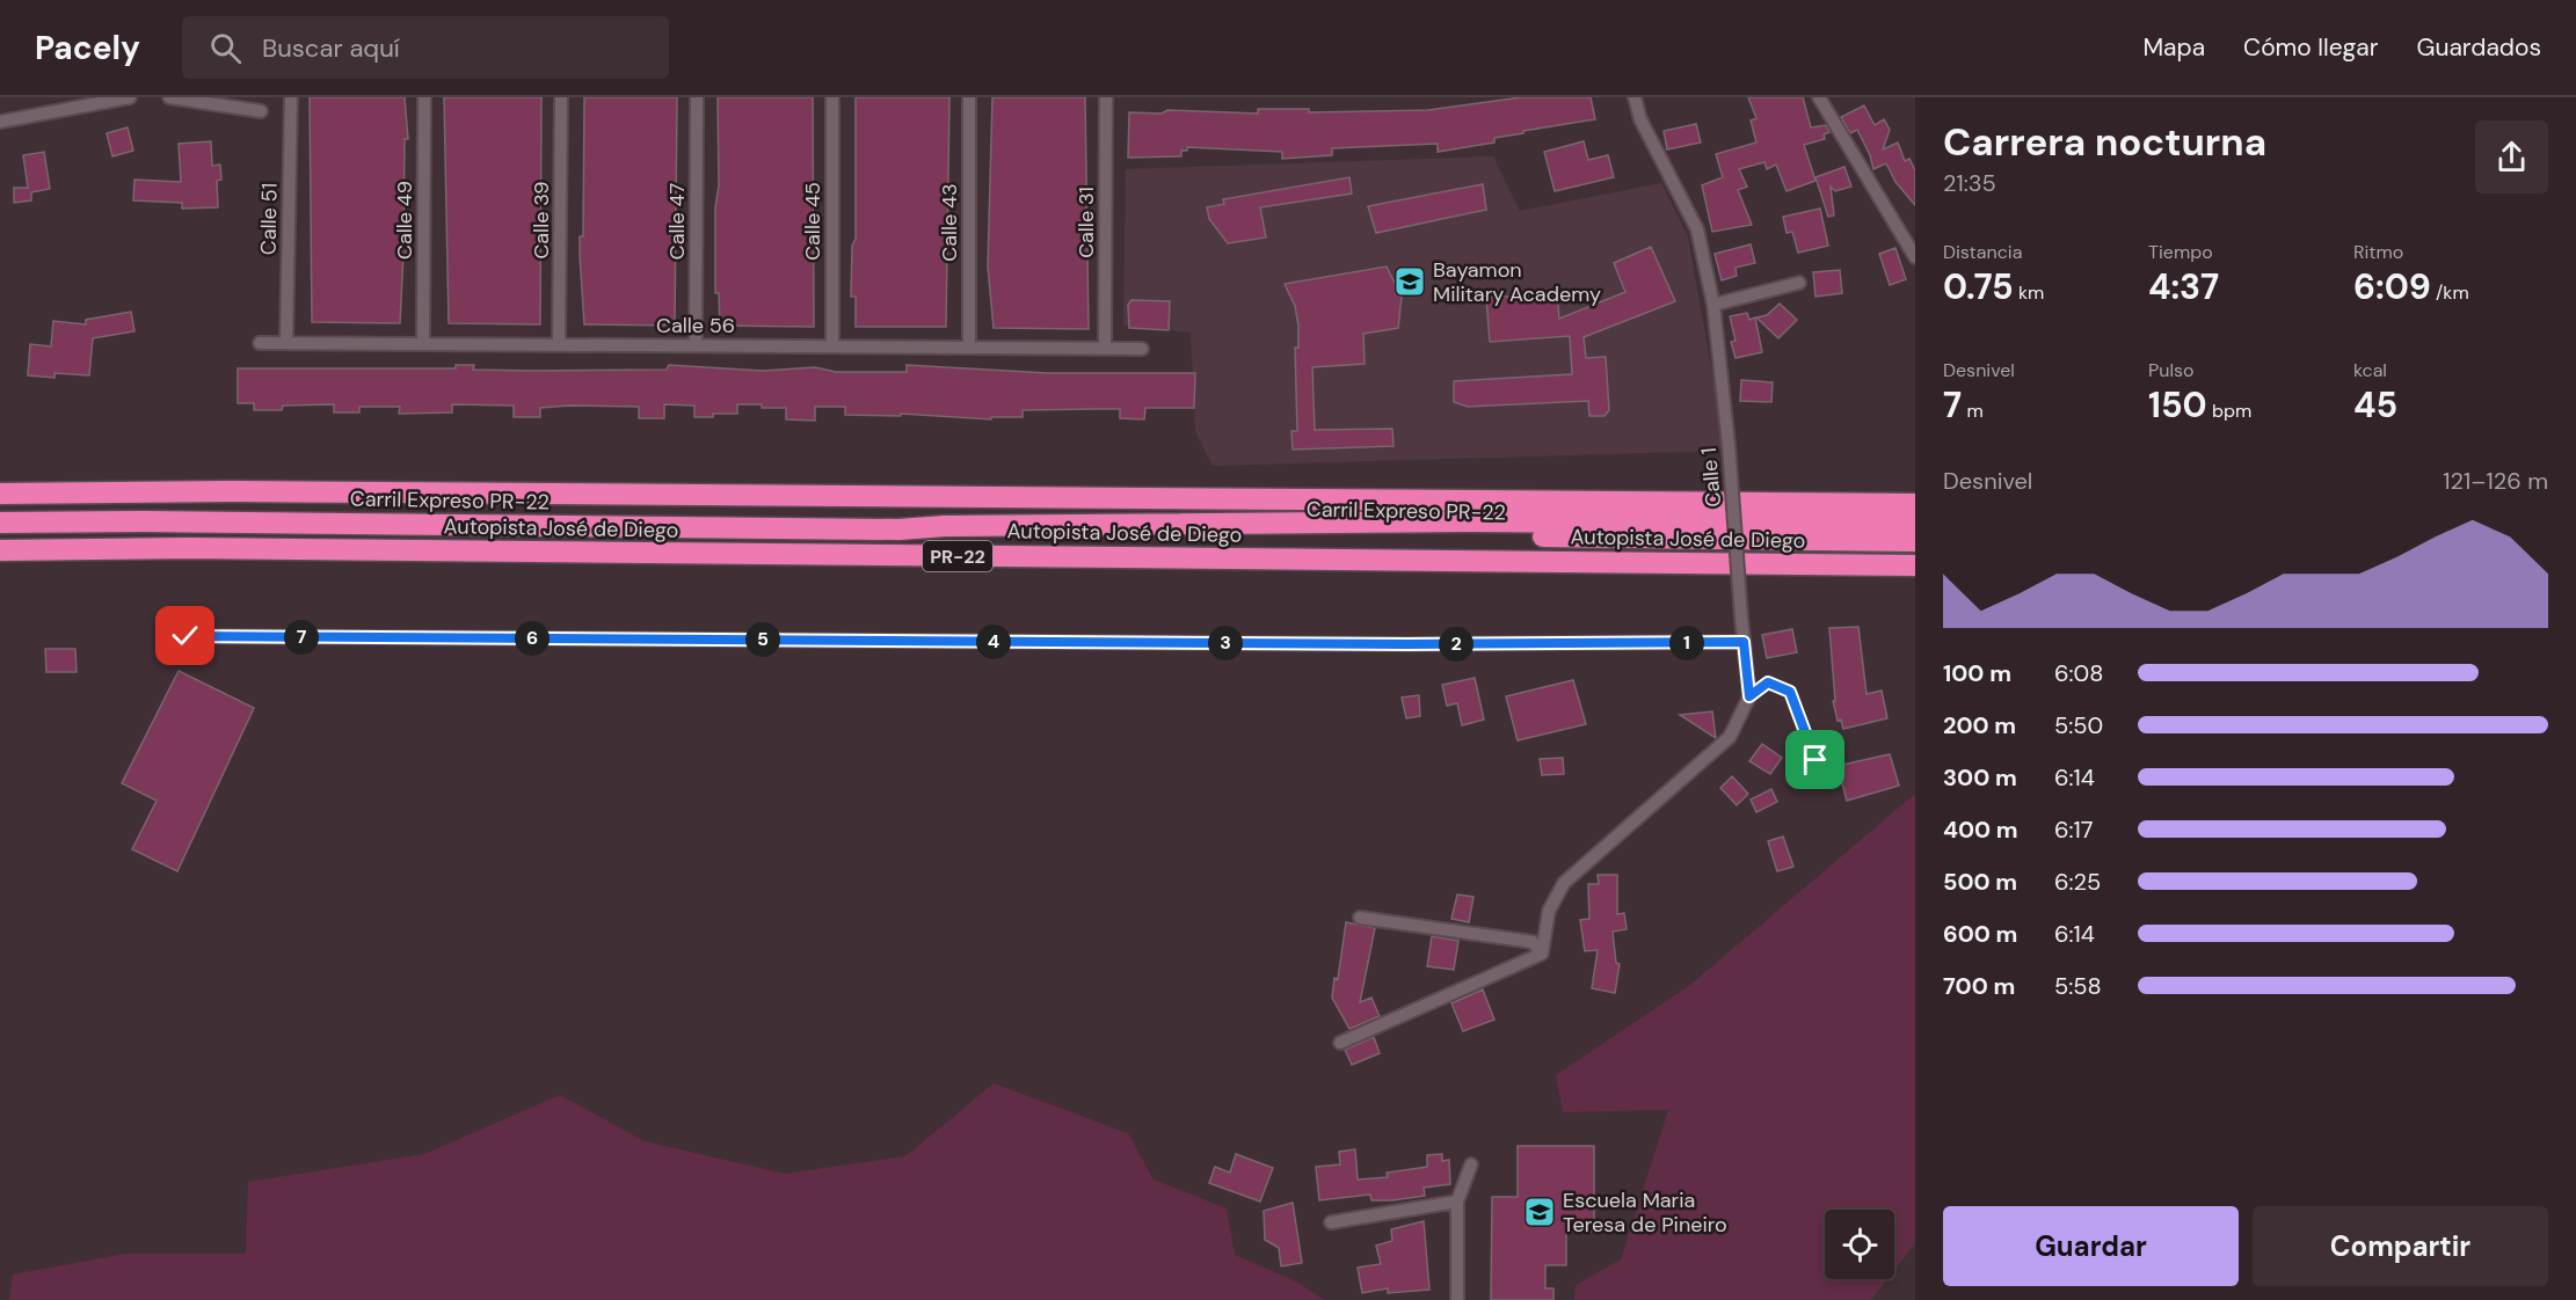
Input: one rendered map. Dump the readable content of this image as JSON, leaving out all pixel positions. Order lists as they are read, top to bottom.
{
  "streets": {
    "highway": ["Carril Expreso PR-22", "Autopista José de Diego", "PR-22"],
    "street": [
      "Calle 51",
      "Calle 49",
      "Calle 39",
      "Calle 47",
      "Calle 45",
      "Calle 43",
      "Calle 31",
      "Calle 56",
      "Calle 1"
    ]
  },
  "crossings": [
    ["Calle 51", "Calle 56"],
    ["Calle 49", "Calle 56"],
    ["Calle 39", "Calle 56"],
    ["Calle 47", "Calle 56"],
    ["Calle 45", "Calle 56"],
    ["Calle 43", "Calle 56"],
    ["Calle 31", "Calle 56"]
  ],
  "places": {
    "school or university": ["Bayamon Military Academy", "Escuela Maria Teresa de Pineiro"]
  },
  "page": {
    "header": "Pacely",
    "search": "Buscar aquí",
    "nav": ["Mapa", "Cómo llegar", "Guardados"],
    "heading": ["Carrera nocturna", "21:35"],
    "stats": [
      ["Distancia", "0.75 km"],
      ["Tiempo", "4:37"],
      ["Ritmo", "6:09 /km"],
      ["Desnivel", "7 m"],
      ["Pulso", "150 bpm"],
      ["kcal", "45"]
    ],
    "chart": ["Desnivel", "121–126 m"],
    "pins": [
      "7",
      "6",
      "5",
      "4",
      "1",
      "3",
      "2"
    ],
    "list": [
      {
        "name": "100 m",
        "note": "6:08"
      },
      {
        "name": "200 m",
        "note": "5:50"
      },
      {
        "name": "300 m",
        "note": "6:14"
      },
      {
        "name": "400 m",
        "note": "6:17"
      },
      {
        "name": "500 m",
        "note": "6:25"
      },
      {
        "name": "600 m",
        "note": "6:14"
      },
      {
        "name": "700 m",
        "note": "5:58"
      }
    ],
    "buttons": ["Guardar", "Compartir"]
  }
}
